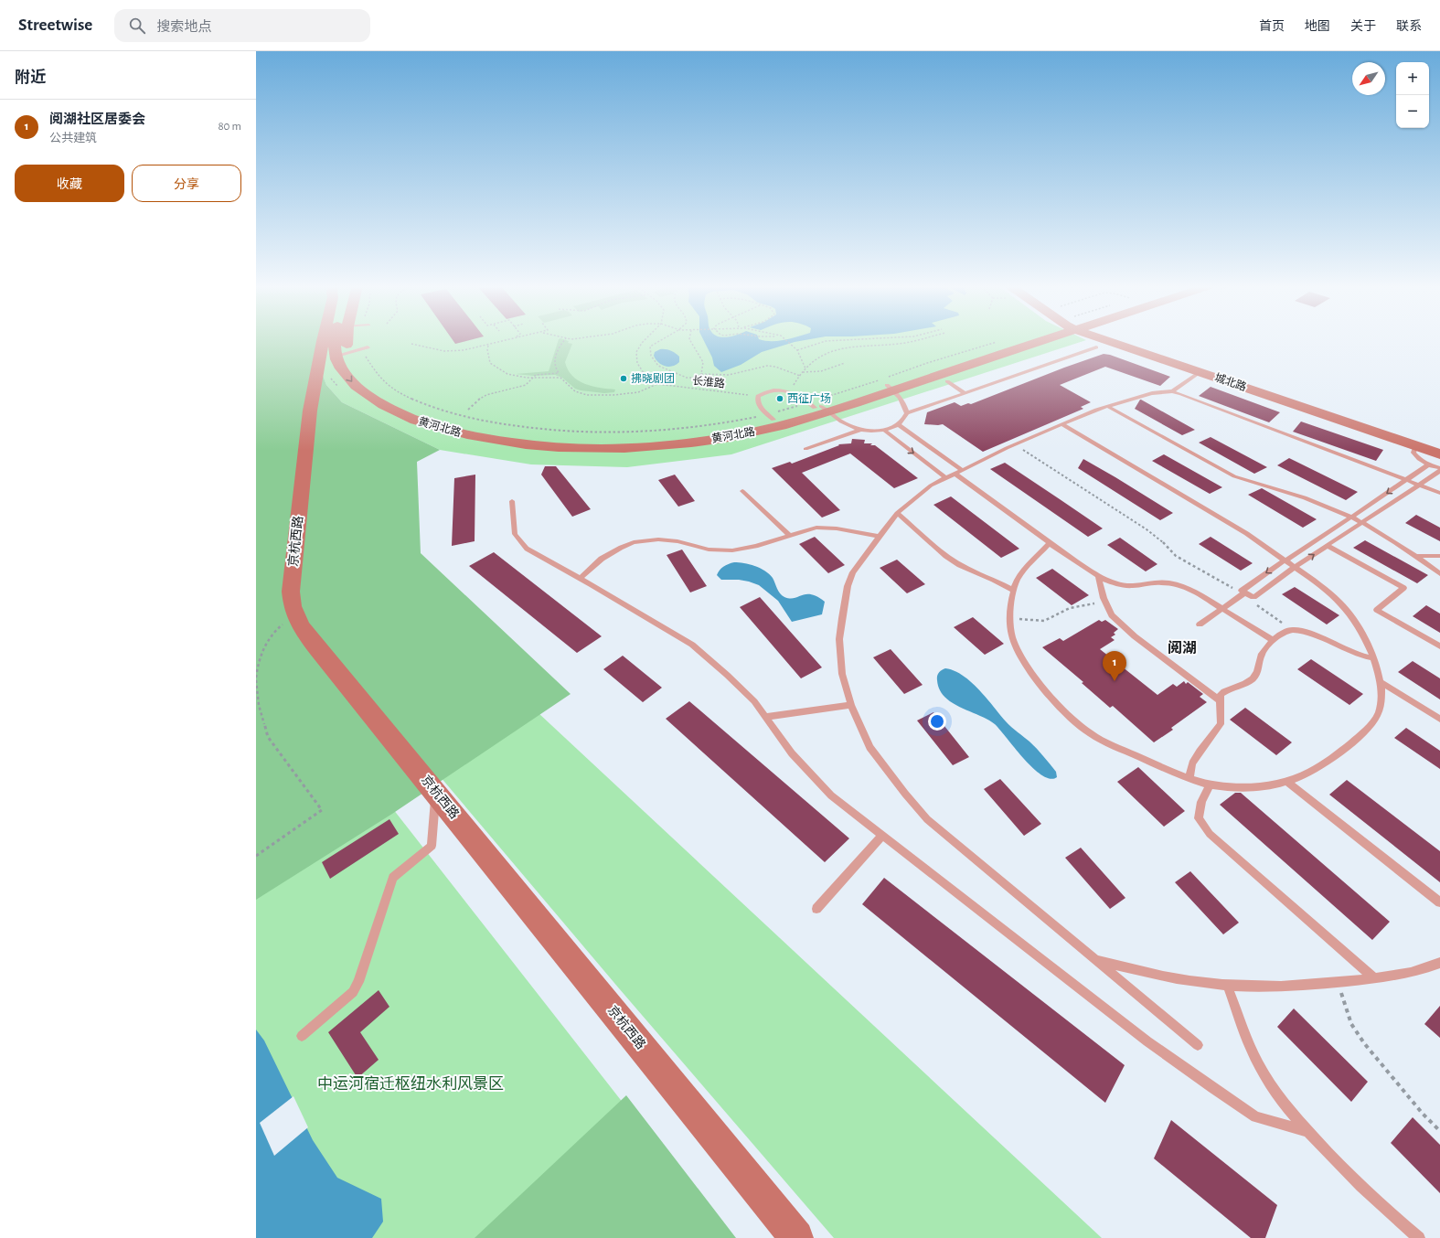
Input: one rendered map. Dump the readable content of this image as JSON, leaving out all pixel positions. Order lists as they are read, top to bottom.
{
  "streets": {
    "main road": ["城北路", "黄河北路", "京杭西路"],
    "path": ["长淮路"]
  },
  "districts": ["阅湖"],
  "parks": ["中运河宿迁枢纽水利风景区"],
  "places": ["拂晓剧团", "西征广场"],
  "north": "bottom left",
  "page": {
    "header": "Streetwise",
    "search": "搜索地点",
    "nav": [
      "首页",
      "地图",
      "关于",
      "联系"
    ],
    "heading": "附近",
    "map_buttons": ["+", "−"],
    "list": [
      {
        "mark": "1",
        "name": "阅湖社区居委会",
        "note": "公共建筑",
        "value": "80 m"
      }
    ],
    "buttons": ["收藏", "分享"],
    "pins": "1"
  }
}
